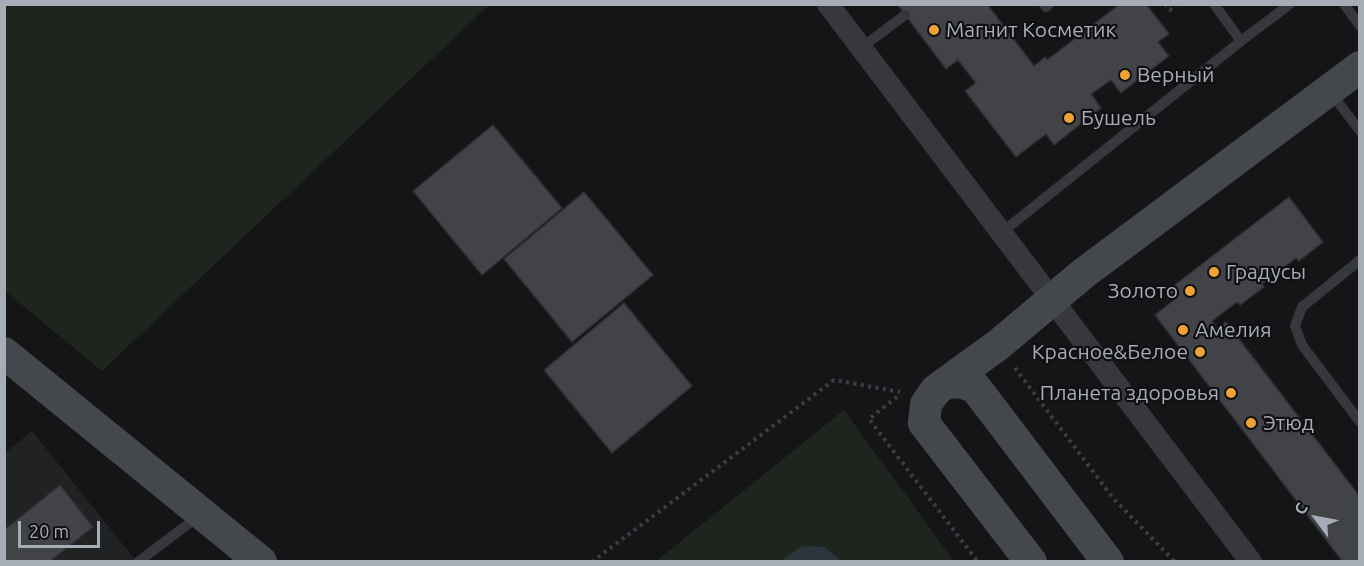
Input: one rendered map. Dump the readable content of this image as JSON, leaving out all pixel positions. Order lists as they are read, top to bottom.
{
  "places": [
    "Магнит Косметик",
    "Верный",
    "Бушель",
    "Градусы",
    "Золото",
    "Амелия",
    "Красное&Белое",
    "Планета здоровья",
    "Этюд"
  ],
  "scale_bar": "20 m",
  "north": "top left"
}
